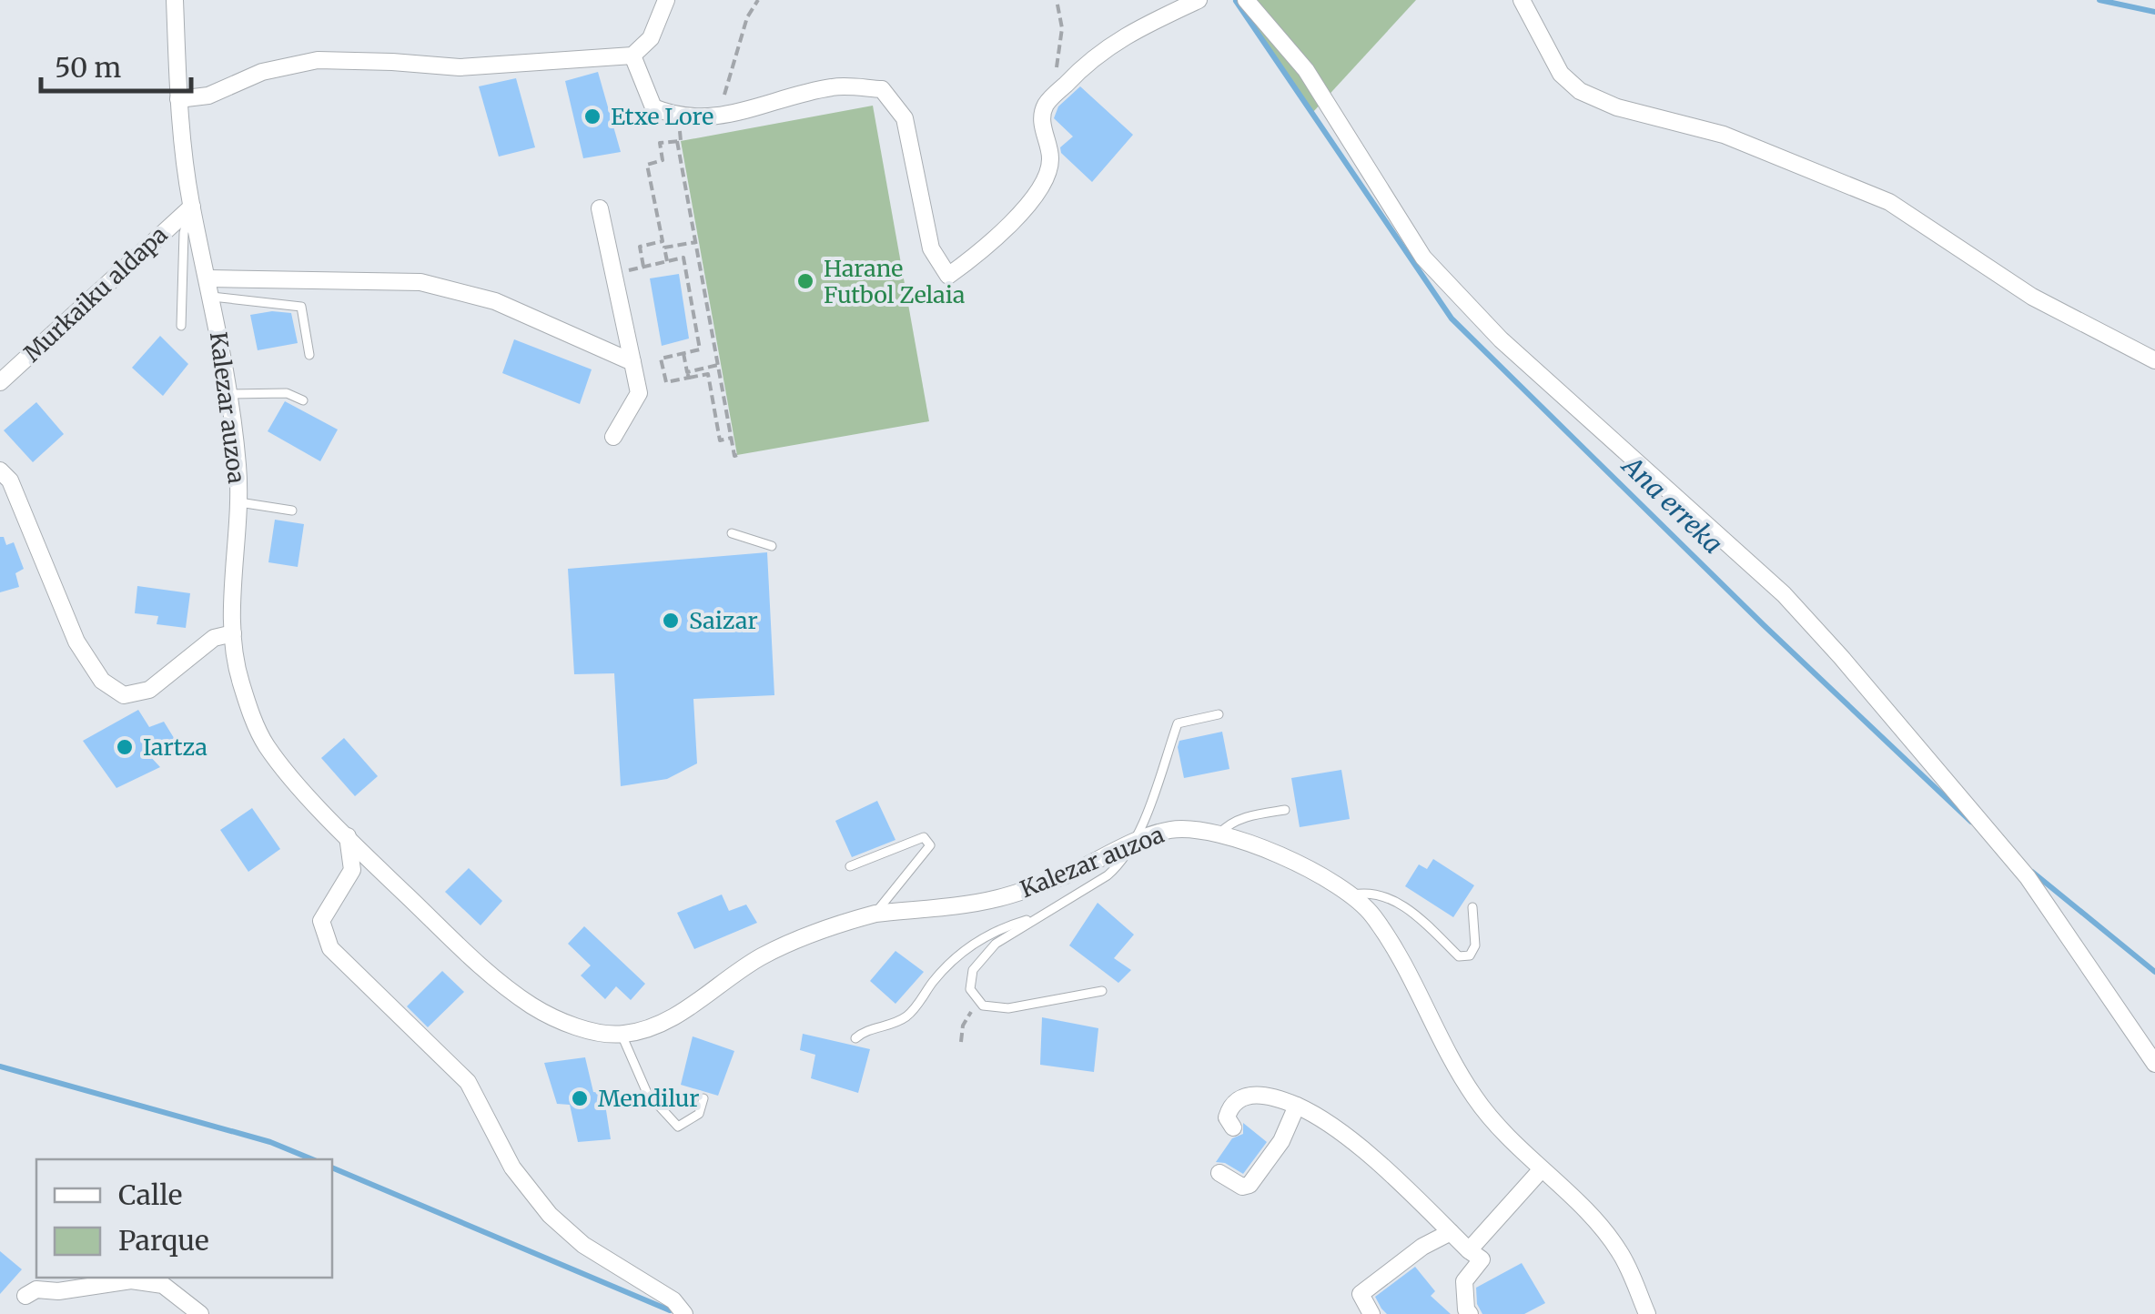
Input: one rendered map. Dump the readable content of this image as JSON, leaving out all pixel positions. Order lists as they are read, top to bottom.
{
  "streets": {
    "street": ["Murkaiku aldapa", "Kalezar auzoa"]
  },
  "crossings": [
    ["Murkaiku aldapa", "Kalezar auzoa"]
  ],
  "water": ["Ana erreka"],
  "places": [
    "Etxe Lore",
    "Harane Futbol Zelaia",
    "Saizar",
    "Iartza",
    "Mendilur"
  ],
  "legend": ["Calle", "Parque"],
  "scale_bar": "50 m"
}
